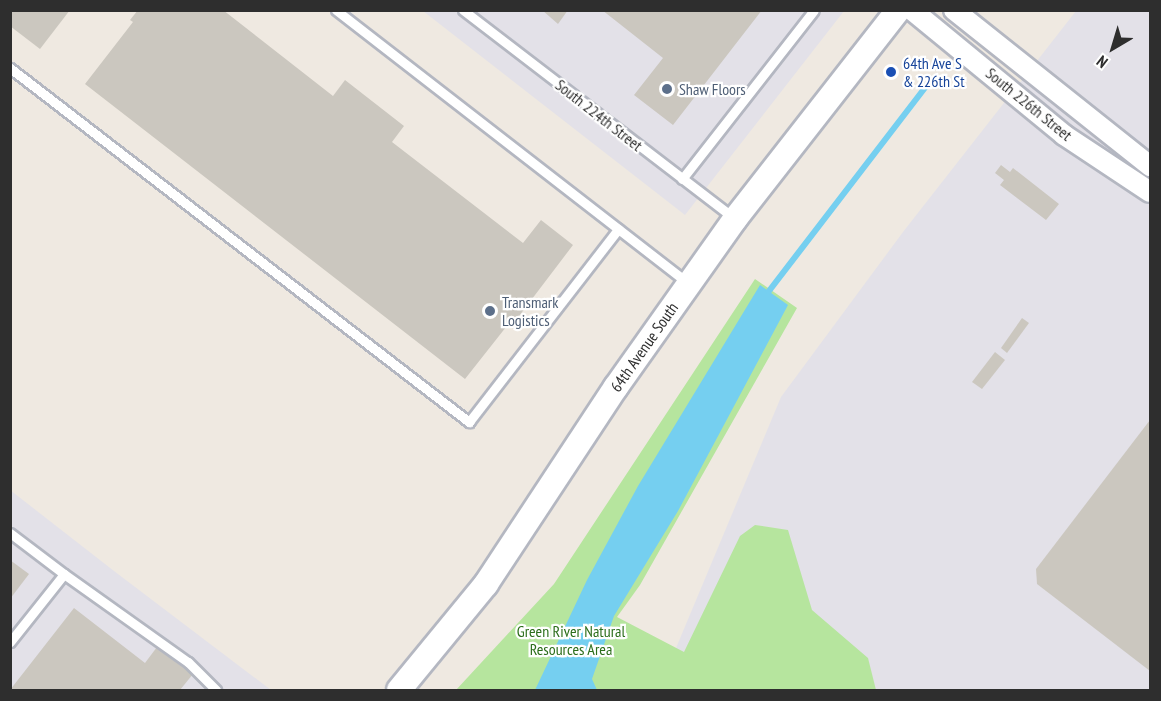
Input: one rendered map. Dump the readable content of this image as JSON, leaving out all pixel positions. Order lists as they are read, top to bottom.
{
  "streets": {
    "street": ["South 226th Street", "64th Avenue South"],
    "lane": ["South 224th Street"]
  },
  "crossings": [
    ["South 224th Street", "64th Avenue South"]
  ],
  "parks": ["Green River Natural Resources Area"],
  "places": ["64th Ave S & 226th St", "Shaw Floors", "Transmark Logistics"],
  "north": "bottom left"
}
